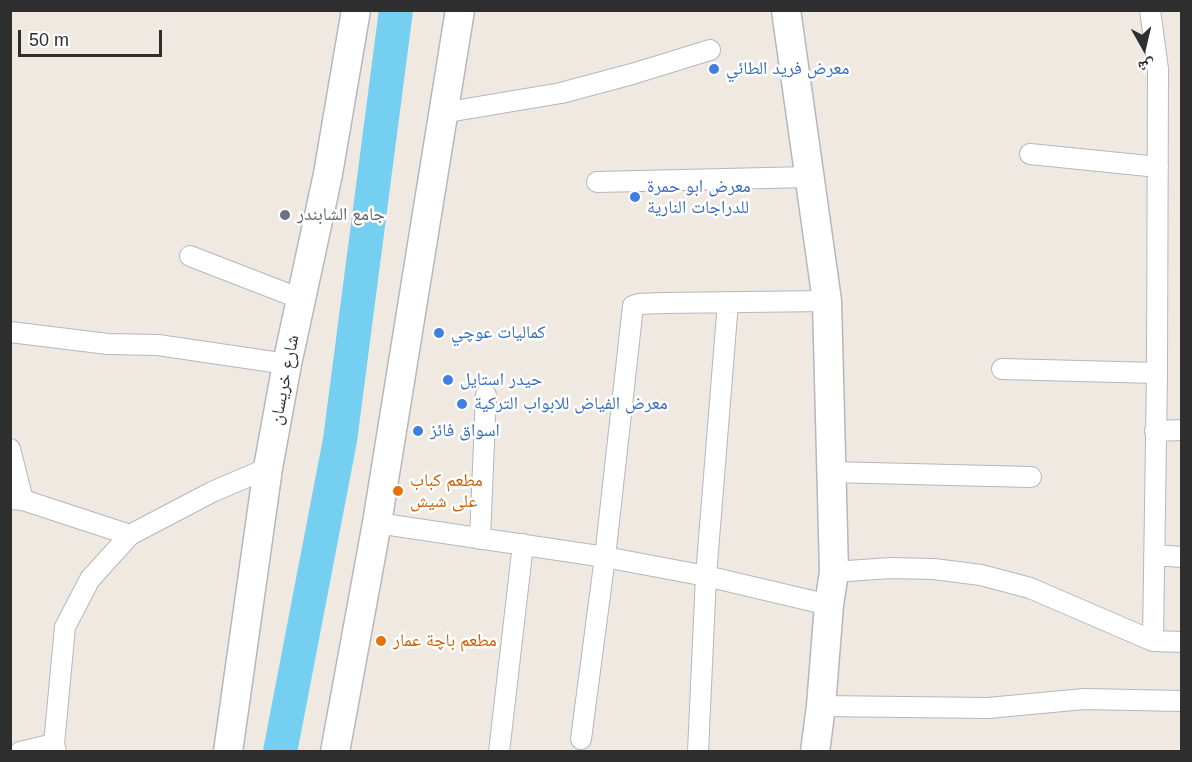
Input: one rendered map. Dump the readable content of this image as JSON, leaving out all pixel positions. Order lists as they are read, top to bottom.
{
  "streets": {
    "street": ["شارع خريسان"]
  },
  "places": [
    "معرض فريد الطائي",
    "معرض ابو حمرة للدراجات النارية",
    "جامع الشابندر",
    "كماليات عوچي",
    "حيدر استايل",
    "معرض الفياض للابواب التركية",
    "اسواق فائز",
    "مطعم كباب على شيش",
    "مطعم باچة عمار"
  ],
  "scale_bar": "50 m",
  "north": "bottom"
}
